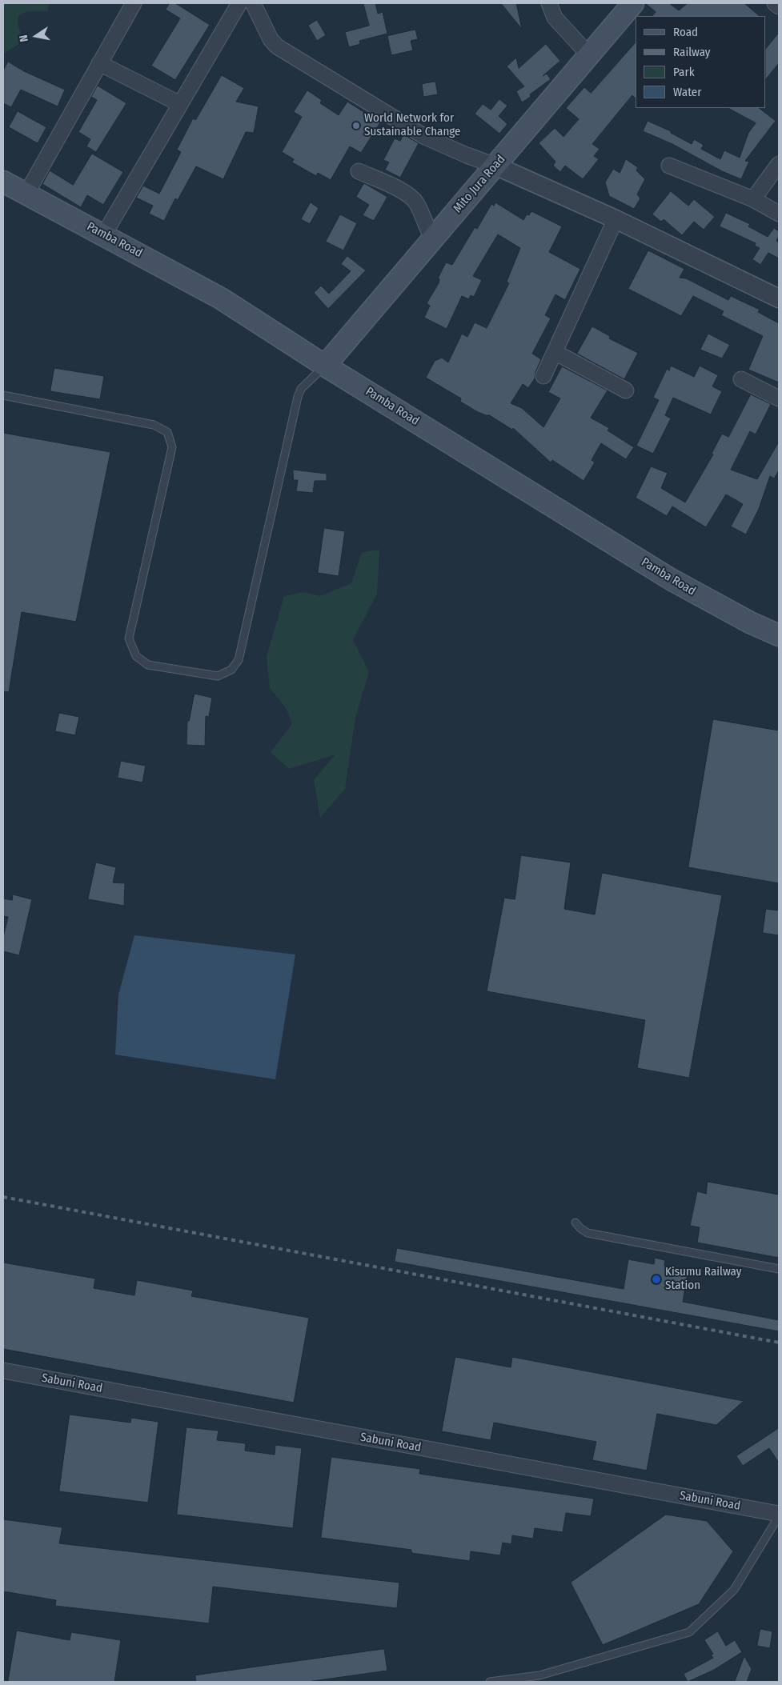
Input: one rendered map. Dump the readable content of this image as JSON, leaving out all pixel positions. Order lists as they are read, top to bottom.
{
  "streets": {
    "main road": ["Mito Jura Road", "Pamba Road"],
    "street": ["Sabuni Road"]
  },
  "crossings": [
    ["Mito Jura Road", "Pamba Road"]
  ],
  "places": ["World Network for Sustainable Change", "Kisumu Railway Station"],
  "legend": [
    "Road",
    "Railway",
    "Park",
    "Water"
  ],
  "north": "left"
}
